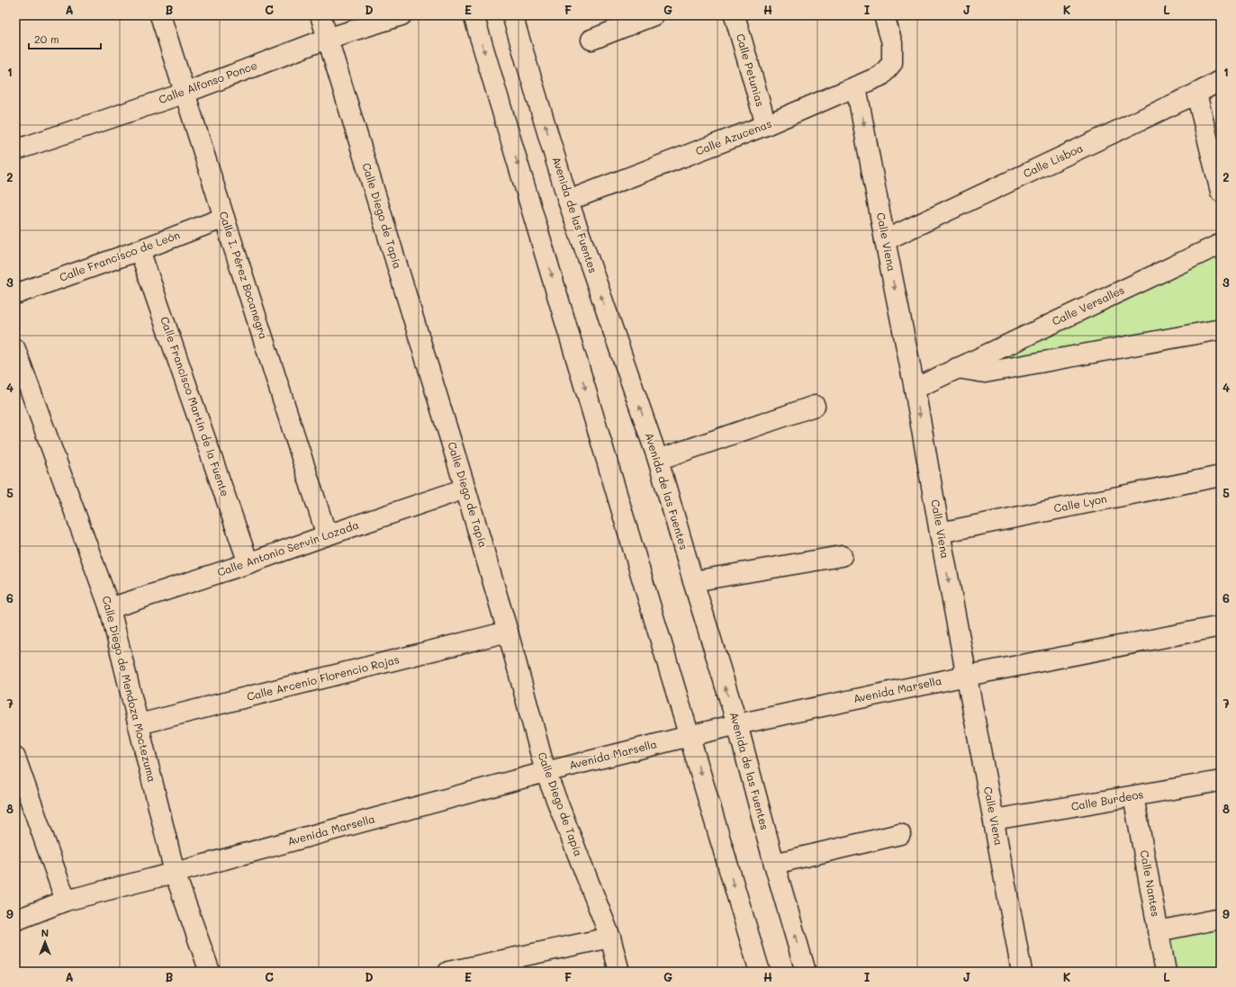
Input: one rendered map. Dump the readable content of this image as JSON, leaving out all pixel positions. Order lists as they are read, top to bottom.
{
  "streets": {
    "street": [
      "Calle Petunias",
      "Calle Alfonso Ponce",
      "Calle Azucenas",
      "Calle Lisboa",
      "Avenida de las Fuentes",
      "Calle Diego de Tapía",
      "Calle Viena",
      "Calle Francisco de León",
      "Calle I. Pérez Bocanegra",
      "Calle Versalles",
      "Calle Francisco Martín de la Fuente",
      "Calle Lyon",
      "Calle Antonio Servin Lozada",
      "Calle Arcenio Florencio Rojas",
      "Calle Diego de Mendoza Moctezuma",
      "Avenida Marsella",
      "Calle Burdeos",
      "Calle Nantes"
    ]
  },
  "crossings": [
    ["Calle Petunias", "Calle Azucenas"],
    ["Calle Alfonso Ponce", "Calle Diego de Tapía"],
    ["Calle Alfonso Ponce", "Calle I. Pérez Bocanegra"],
    ["Calle Azucenas", "Avenida de las Fuentes"],
    ["Calle Azucenas", "Calle Viena"],
    ["Calle Lisboa", "Calle Viena"],
    ["Avenida de las Fuentes", "Avenida Marsella"],
    ["Calle Diego de Tapía", "Calle Antonio Servin Lozada"],
    ["Calle Diego de Tapía", "Calle Arcenio Florencio Rojas"],
    ["Calle Diego de Tapía", "Avenida Marsella"],
    ["Calle Viena", "Calle Versalles"],
    ["Calle Viena", "Calle Lyon"],
    ["Calle Viena", "Avenida Marsella"],
    ["Calle Viena", "Calle Burdeos"],
    ["Calle Francisco de León", "Calle I. Pérez Bocanegra"],
    ["Calle Francisco de León", "Calle Francisco Martín de la Fuente"],
    ["Calle I. Pérez Bocanegra", "Calle Antonio Servin Lozada"],
    ["Calle Francisco Martín de la Fuente", "Calle Antonio Servin Lozada"],
    ["Calle Antonio Servin Lozada", "Calle Diego de Mendoza Moctezuma"],
    ["Calle Arcenio Florencio Rojas", "Calle Diego de Mendoza Moctezuma"],
    ["Calle Diego de Mendoza Moctezuma", "Avenida Marsella"],
    ["Calle Burdeos", "Calle Nantes"]
  ],
  "one_way": ["Calle Viena"],
  "scale_bar": "20 m",
  "north": "top",
  "grid": {
    "columns": [
      "A",
      "B",
      "C",
      "D",
      "E",
      "F",
      "G",
      "H",
      "I",
      "J",
      "K",
      "L"
    ],
    "rows": [
      "1",
      "2",
      "3",
      "4",
      "5",
      "6",
      "7",
      "8",
      "9"
    ]
  }
}
